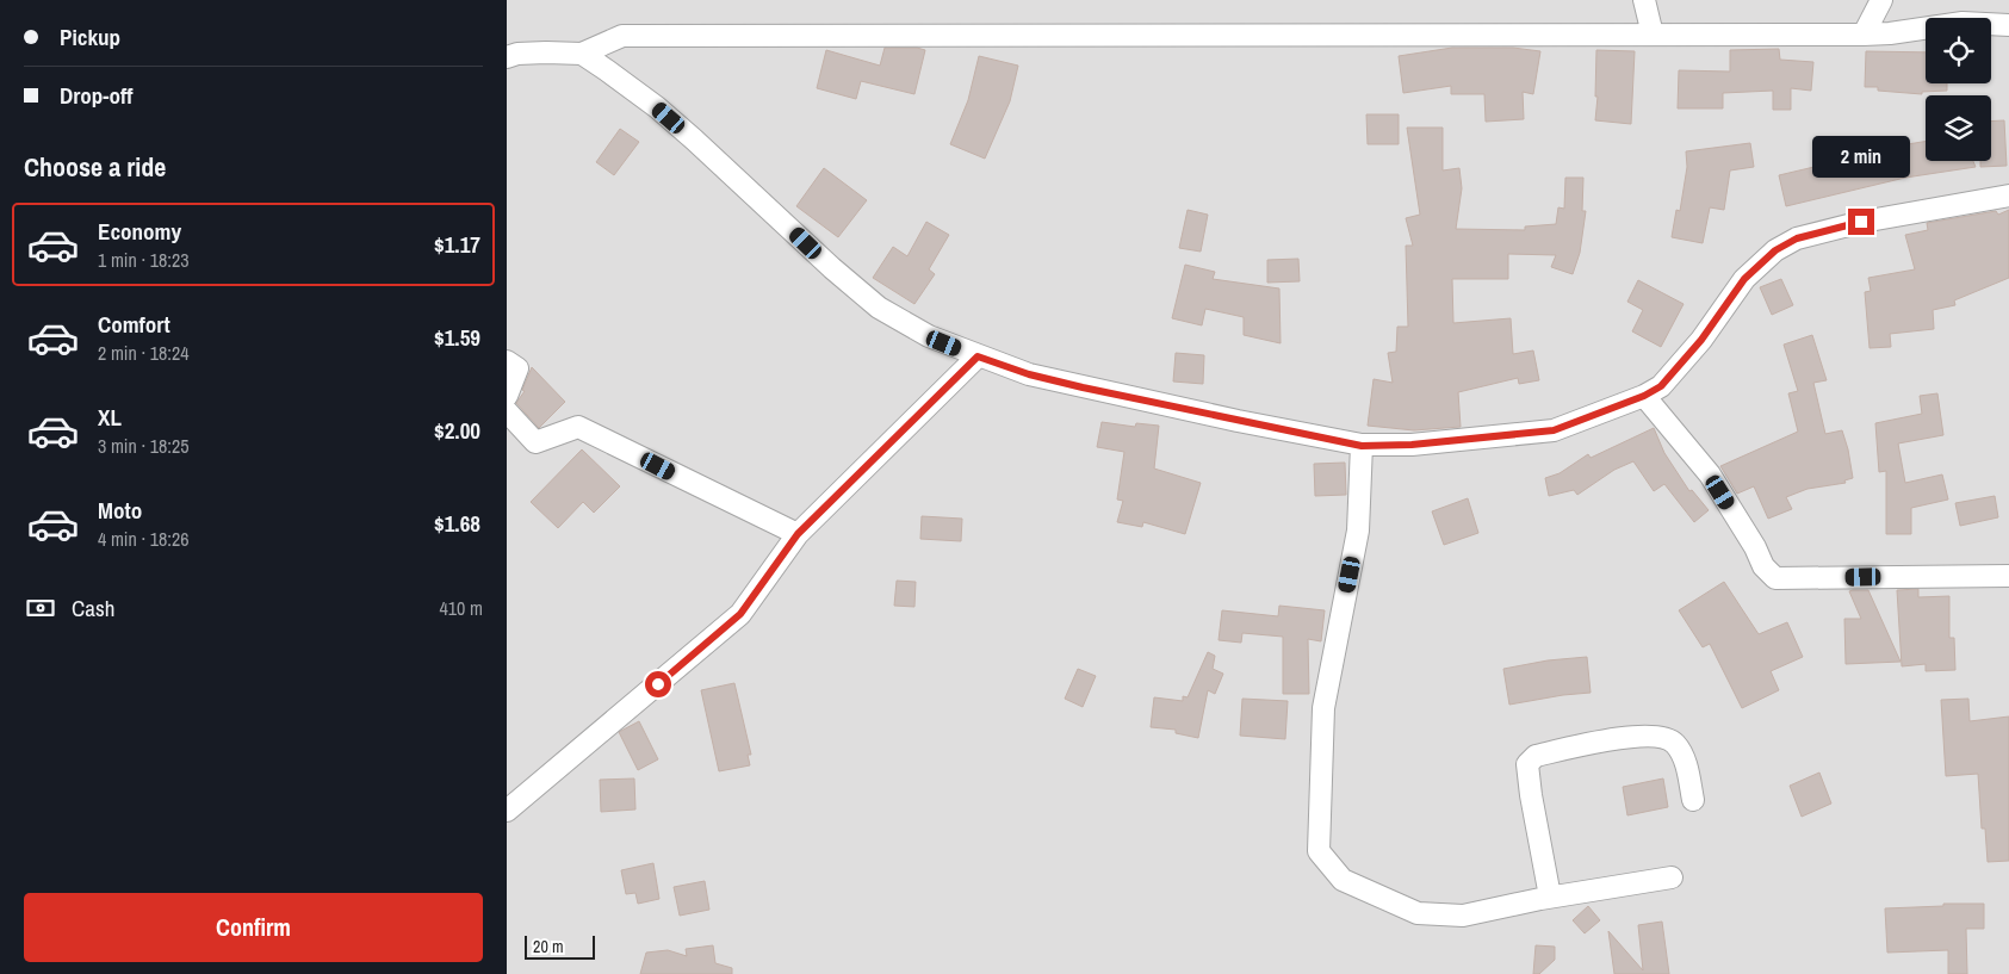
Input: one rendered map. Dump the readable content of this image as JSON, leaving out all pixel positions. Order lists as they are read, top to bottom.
{
  "scale_bar": "20 m",
  "page": {
    "banner": ["Pickup", "Drop-off"],
    "heading": "Choose a ride",
    "bubble": "2 min",
    "list": [
      {
        "name": "Economy",
        "note": "1 min · 18:23",
        "value": "$1.17"
      },
      {
        "name": "Comfort",
        "note": "2 min · 18:24",
        "value": "$1.59"
      },
      {
        "name": "XL",
        "note": "3 min · 18:25",
        "value": "$2.00"
      },
      {
        "name": "Moto",
        "note": "4 min · 18:26",
        "value": "$1.68"
      }
    ],
    "pay": ["Cash", "410 m"],
    "buttons": "Confirm",
    "scale": "20 m"
  }
}
